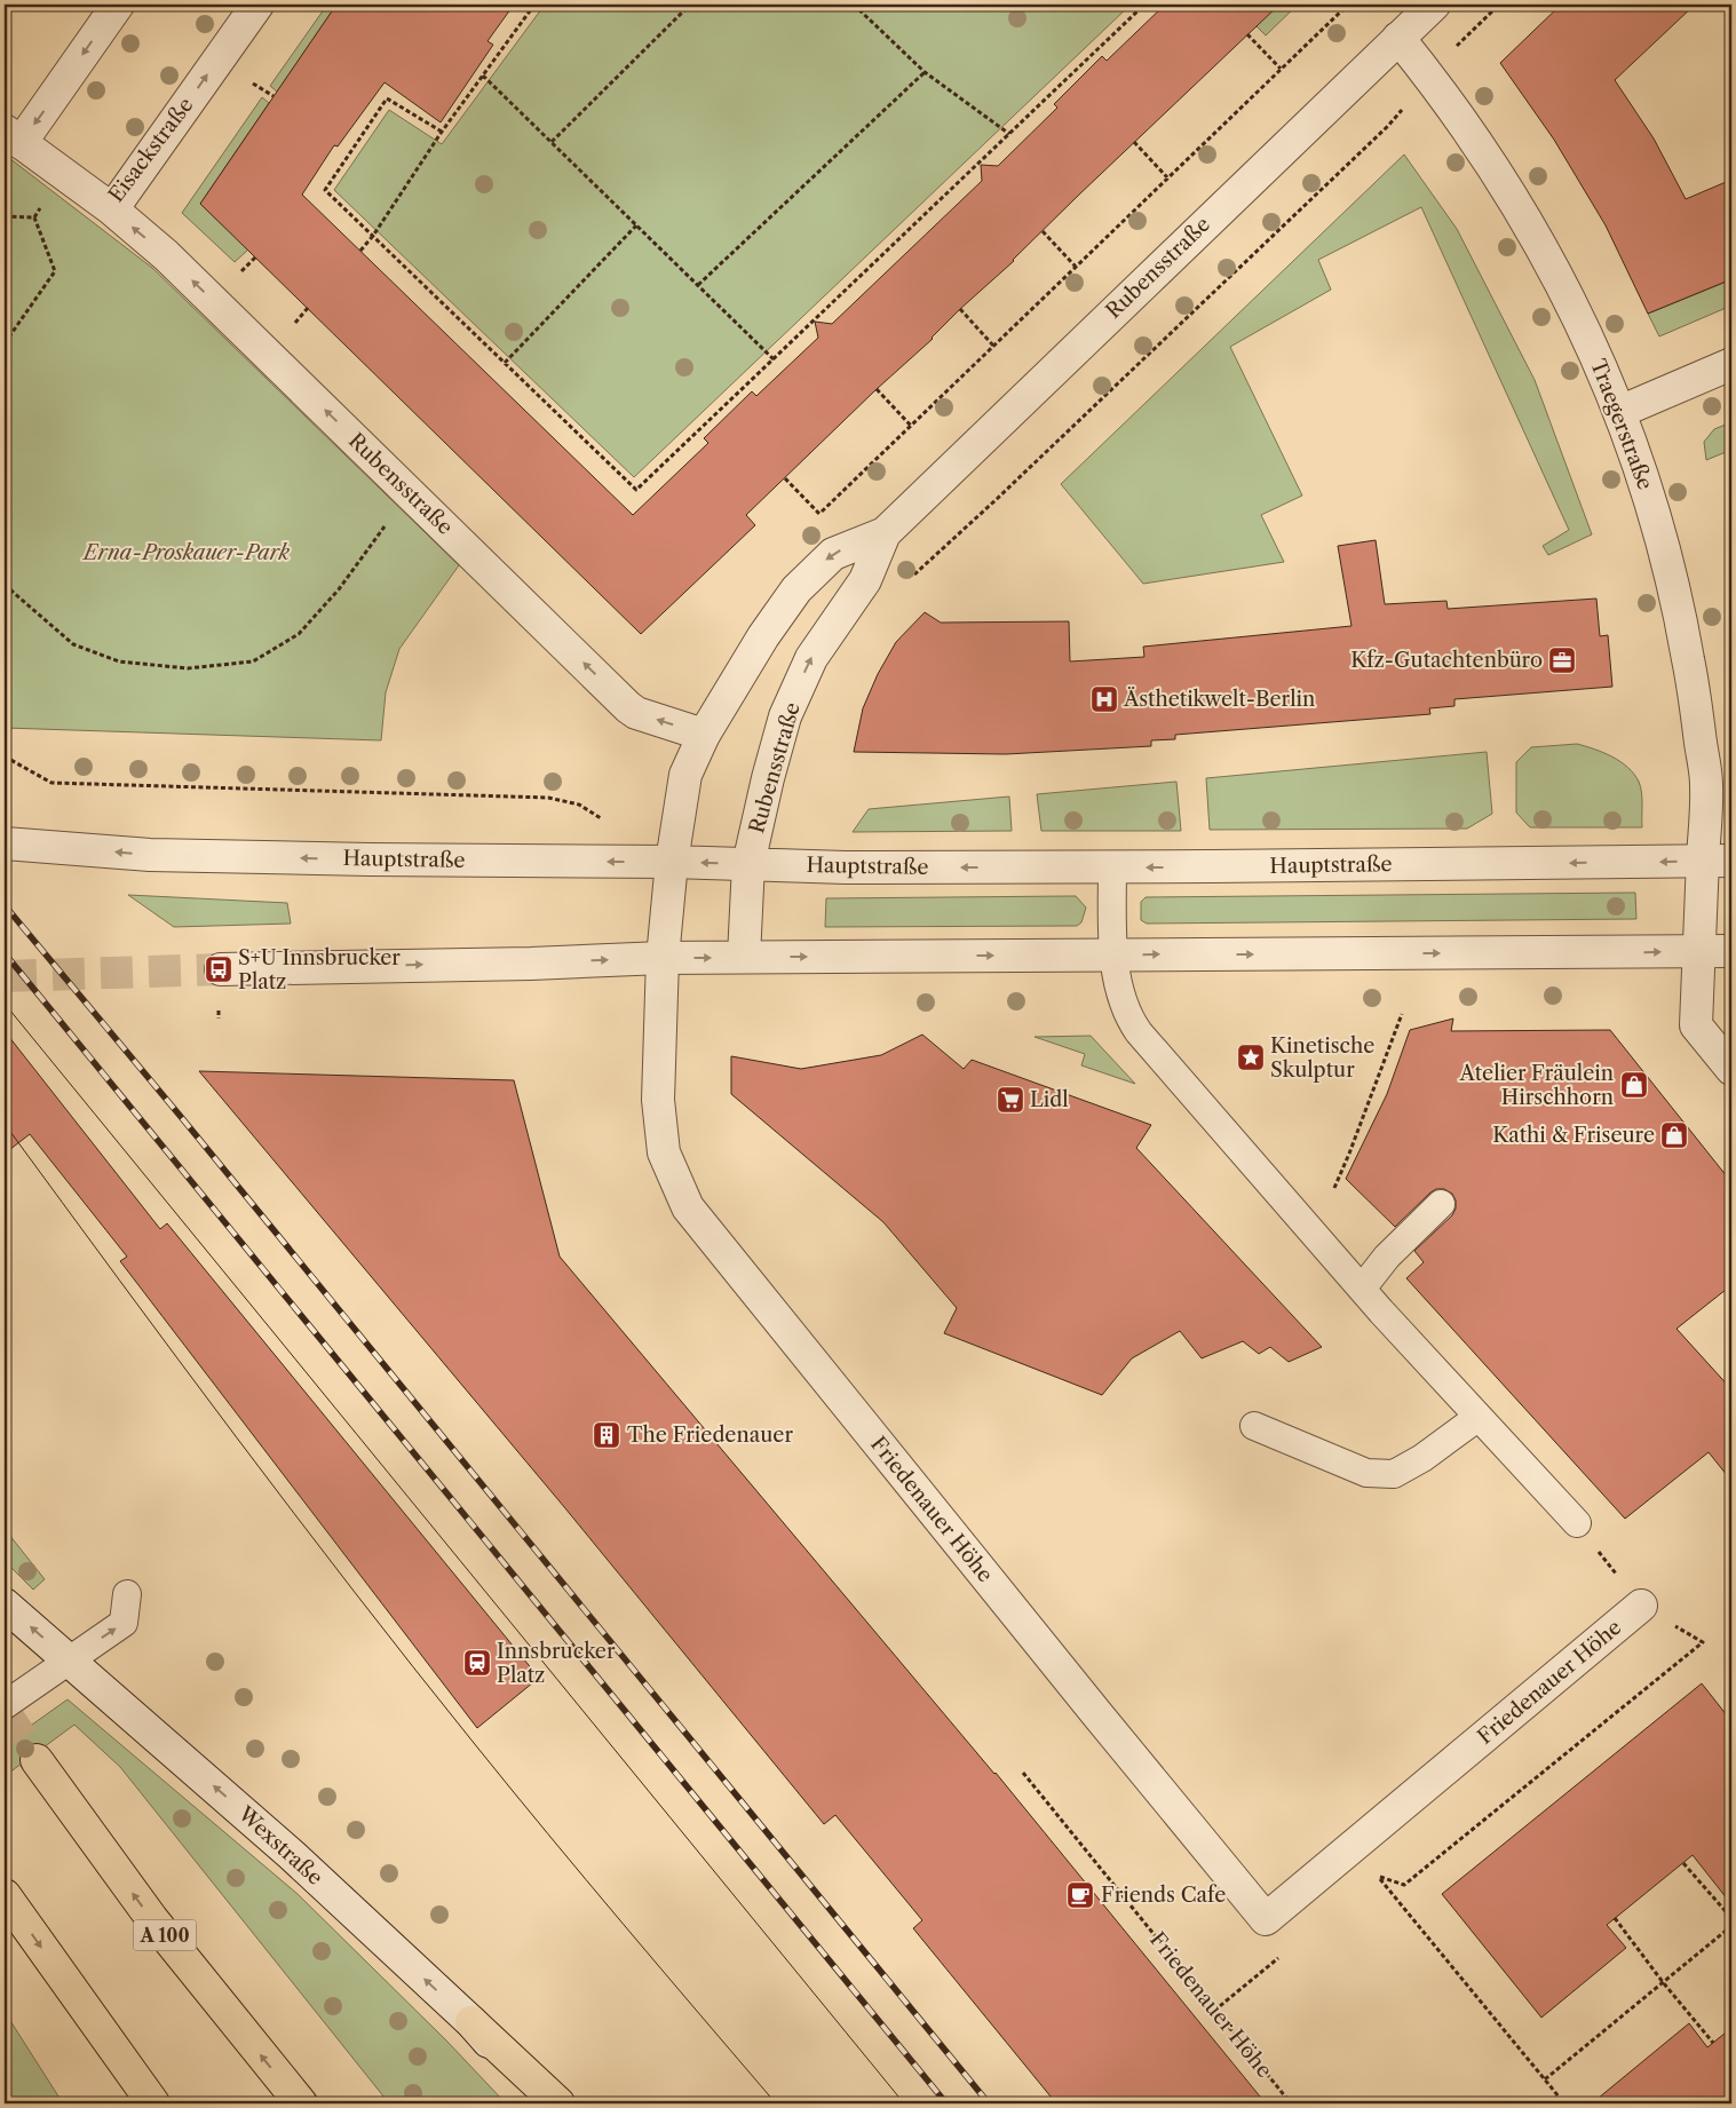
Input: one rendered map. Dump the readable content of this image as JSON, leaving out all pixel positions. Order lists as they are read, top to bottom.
{
  "streets": {
    "highway": ["A 100"],
    "street": [
      "Eisackstraße",
      "Rubensstraße",
      "Traegerstraße",
      "Hauptstraße",
      "Friedenauer Höhe",
      "Wexstraße"
    ]
  },
  "crossings": [
    ["Eisackstraße", "Rubensstraße"],
    ["Rubensstraße", "Traegerstraße"],
    ["Rubensstraße", "Hauptstraße"],
    ["Rubensstraße", "Friedenauer Höhe"],
    ["Traegerstraße", "Hauptstraße"]
  ],
  "one_way": ["Wexstraße"],
  "parks": ["Erna-Proskauer-Park"],
  "places": {
    "office": ["Kfz-Gutachtenbüro"],
    "hospital": ["Ästhetikwelt-Berlin"],
    "bus stop": ["S+U Innsbrucker Platz"],
    "place": ["Kinetische Skulptur"],
    "shop": ["Atelier Fräulein Hirschhorn", "Kathi & Friseure"],
    "supermarket": ["Lidl"],
    "building": ["The Friedenauer"],
    "station": ["Innsbrucker Platz"],
    "cafe": ["Friends Cafe"]
  }
}
